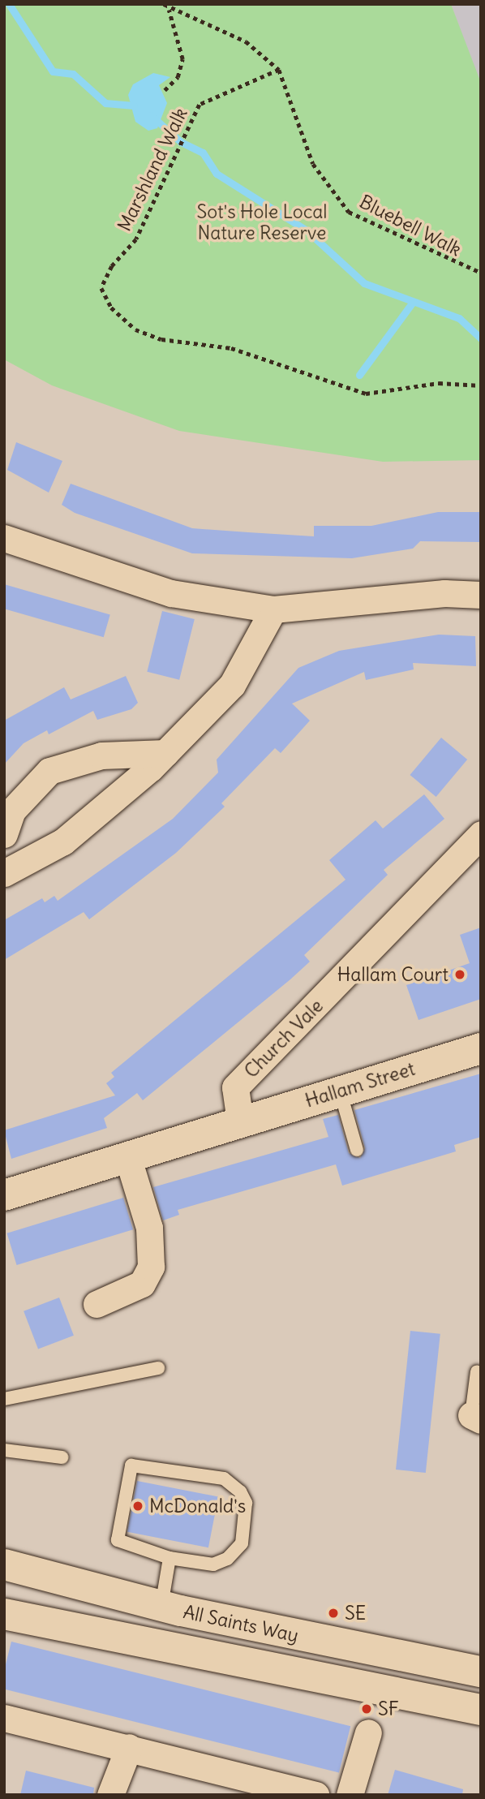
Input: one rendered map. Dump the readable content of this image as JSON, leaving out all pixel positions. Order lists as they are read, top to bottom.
{
  "streets": {
    "main road": ["Hallam Street", "All Saints Way"],
    "street": ["Church Vale"],
    "path": ["Marshland Walk", "Bluebell Walk"]
  },
  "crossings": [
    ["Marshland Walk", "Bluebell Walk"],
    ["Church Vale", "Hallam Street"]
  ],
  "parks": ["Sot's Hole Local Nature Reserve"],
  "places": [
    "Hallam Court",
    "McDonald's",
    "SE",
    "SF"
  ]
}
